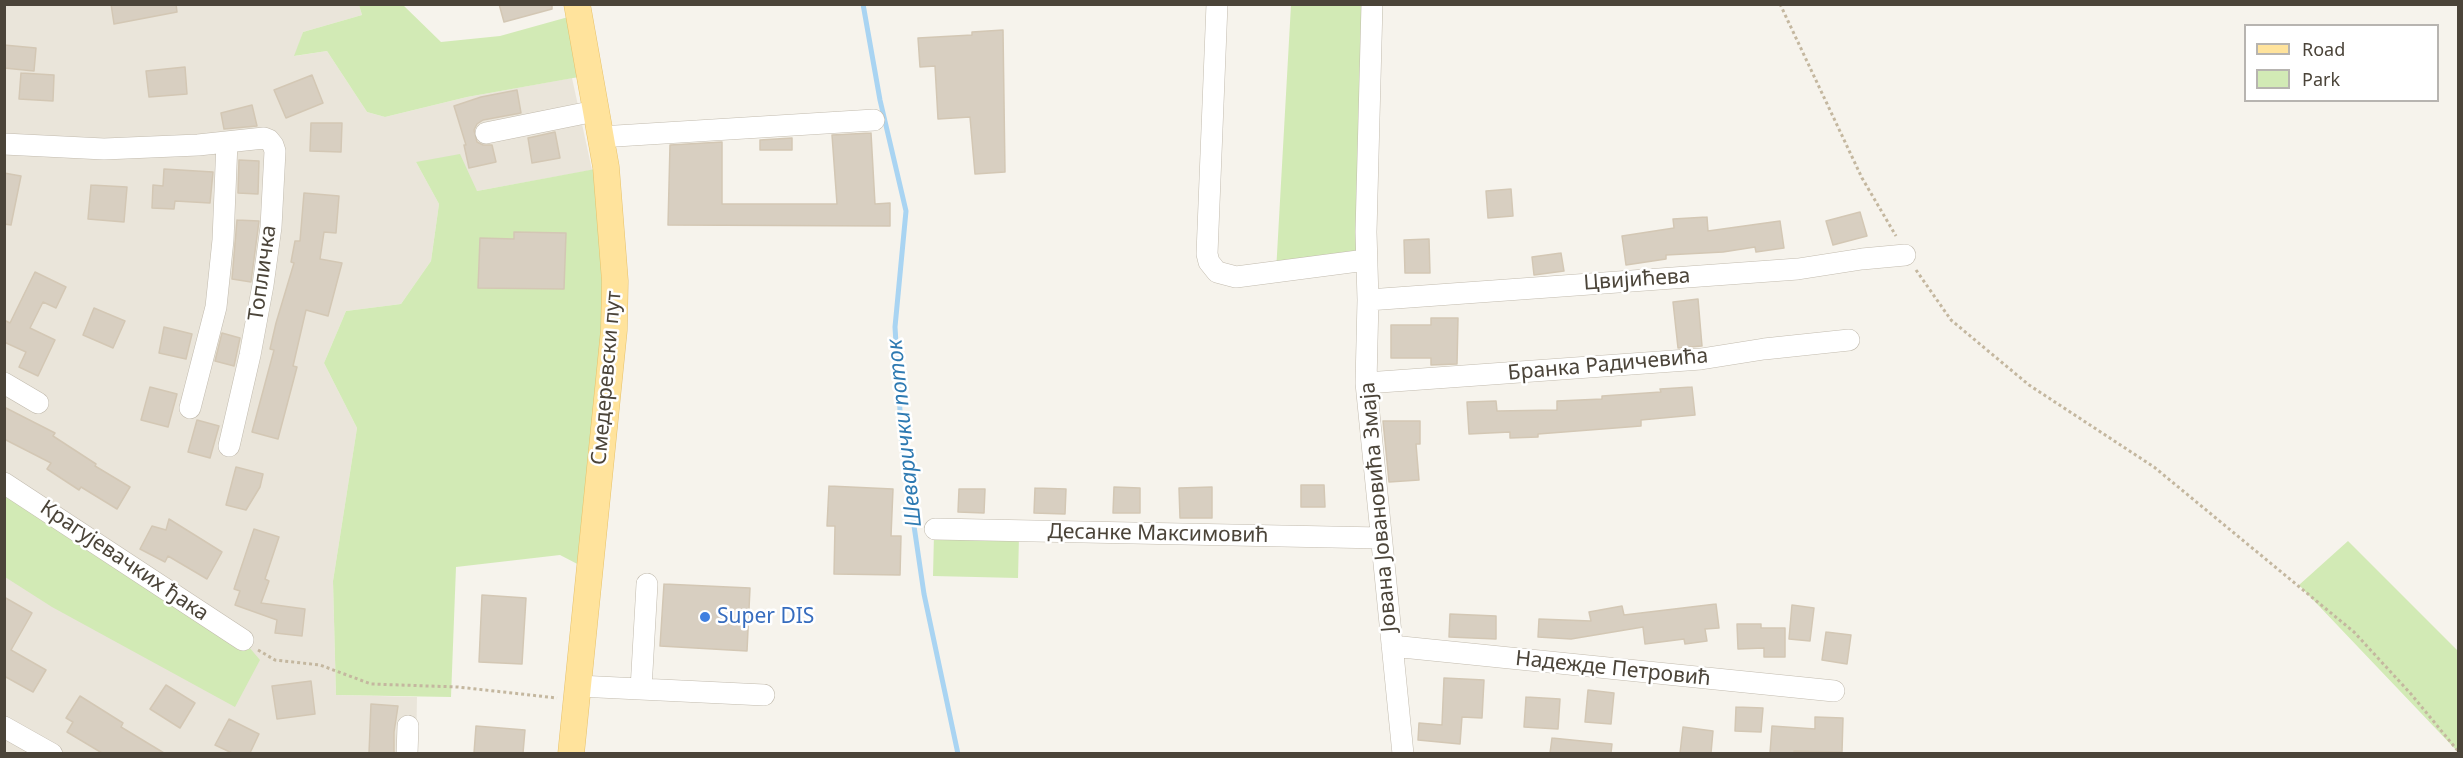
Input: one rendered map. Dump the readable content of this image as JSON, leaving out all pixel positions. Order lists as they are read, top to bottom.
{
  "streets": {
    "main road": ["Смедеревски пут"],
    "street": [
      "Топличка",
      "Цвијићева",
      "Бранка Радичевића",
      "Јована Јовановића Змаја",
      "Десанке Максимовић",
      "Крагујевачких ђака",
      "Надежде Петровић"
    ]
  },
  "crossings": [
    ["Цвијићева", "Јована Јовановића Змаја"],
    ["Бранка Радичевића", "Јована Јовановића Змаја"],
    ["Јована Јовановића Змаја", "Десанке Максимовић"],
    ["Јована Јовановића Змаја", "Надежде Петровић"]
  ],
  "water": ["Шеварички поток"],
  "places": ["Super DIS"],
  "legend": ["Road", "Park"]
}
